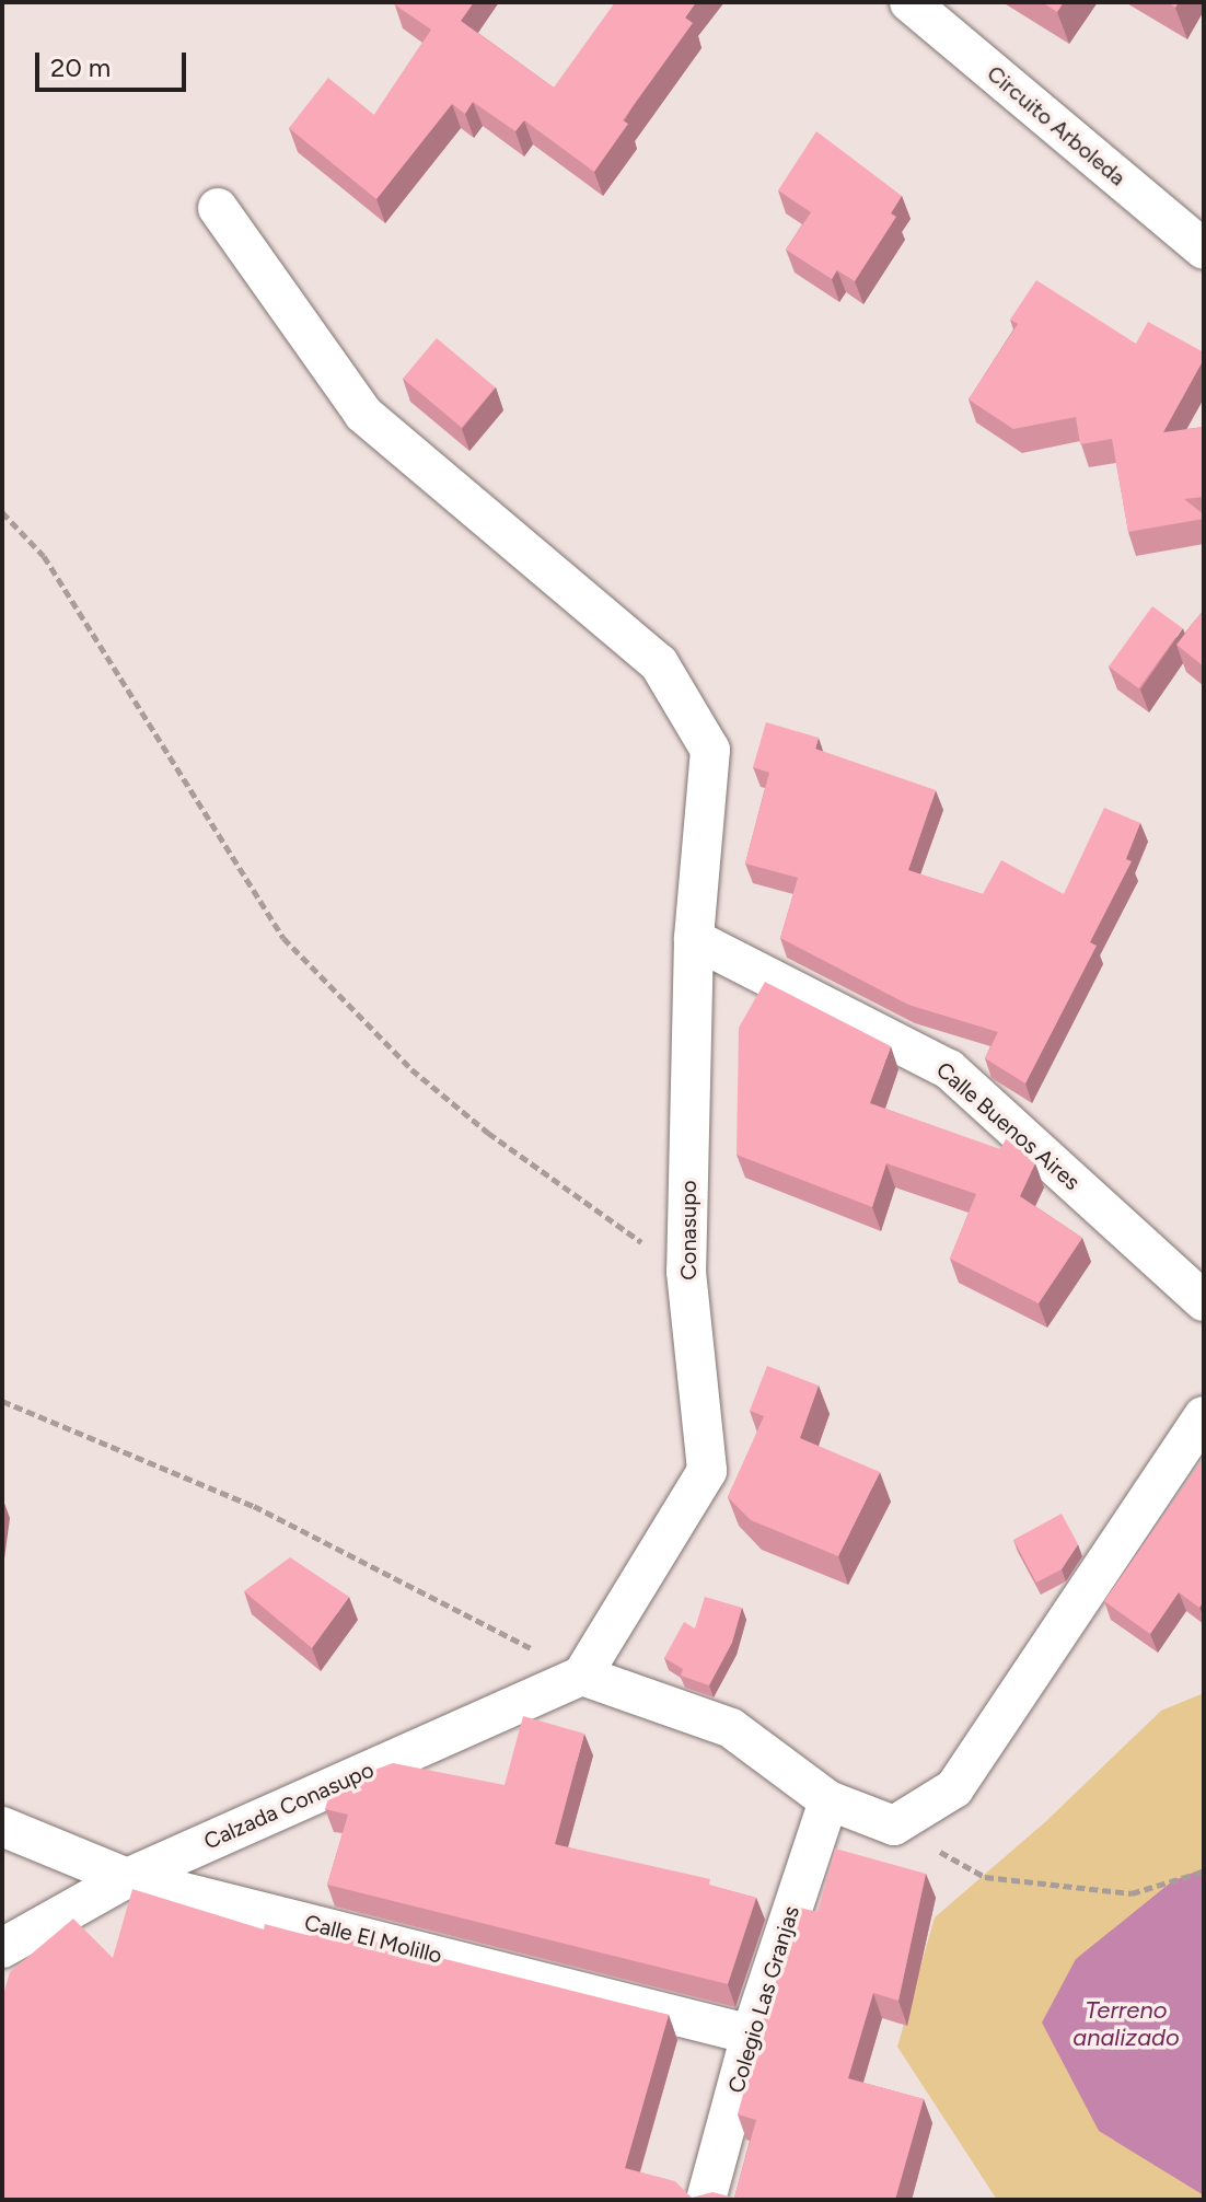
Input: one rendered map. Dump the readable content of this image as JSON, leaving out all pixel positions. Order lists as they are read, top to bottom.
{
  "streets": {
    "street": [
      "Circuito Arboleda",
      "Calle Buenos Aires",
      "Conasupo",
      "Calzada Conasupo",
      "Calle El Molillo",
      "Colegio Las Granjas"
    ]
  },
  "crossings": [
    ["Calle Buenos Aires", "Conasupo"],
    ["Conasupo", "Calzada Conasupo"],
    ["Calzada Conasupo", "Calle El Molillo"],
    ["Calle El Molillo", "Colegio Las Granjas"]
  ],
  "water": ["Terreno analizado"],
  "scale_bar": "20 m"
}
